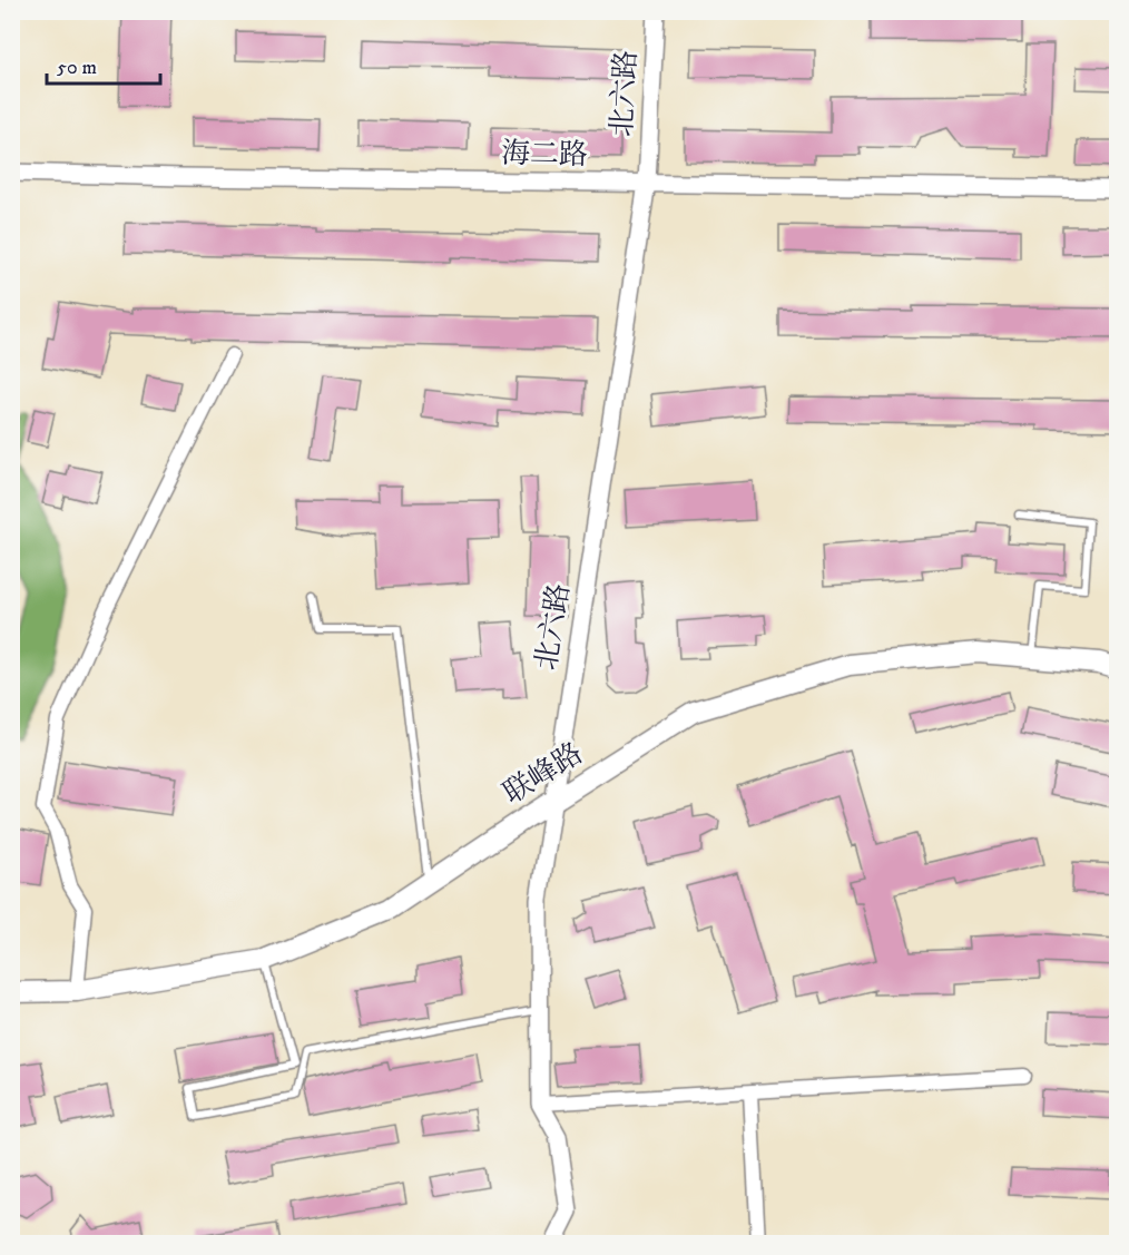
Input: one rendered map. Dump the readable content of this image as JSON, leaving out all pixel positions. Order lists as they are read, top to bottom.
{
  "streets": {
    "main road": ["联峰路"],
    "street": ["北六路", "海二路"]
  },
  "crossings": [
    ["北六路", "海二路"],
    ["北六路", "联峰路"]
  ],
  "scale_bar": "50 m"
}
